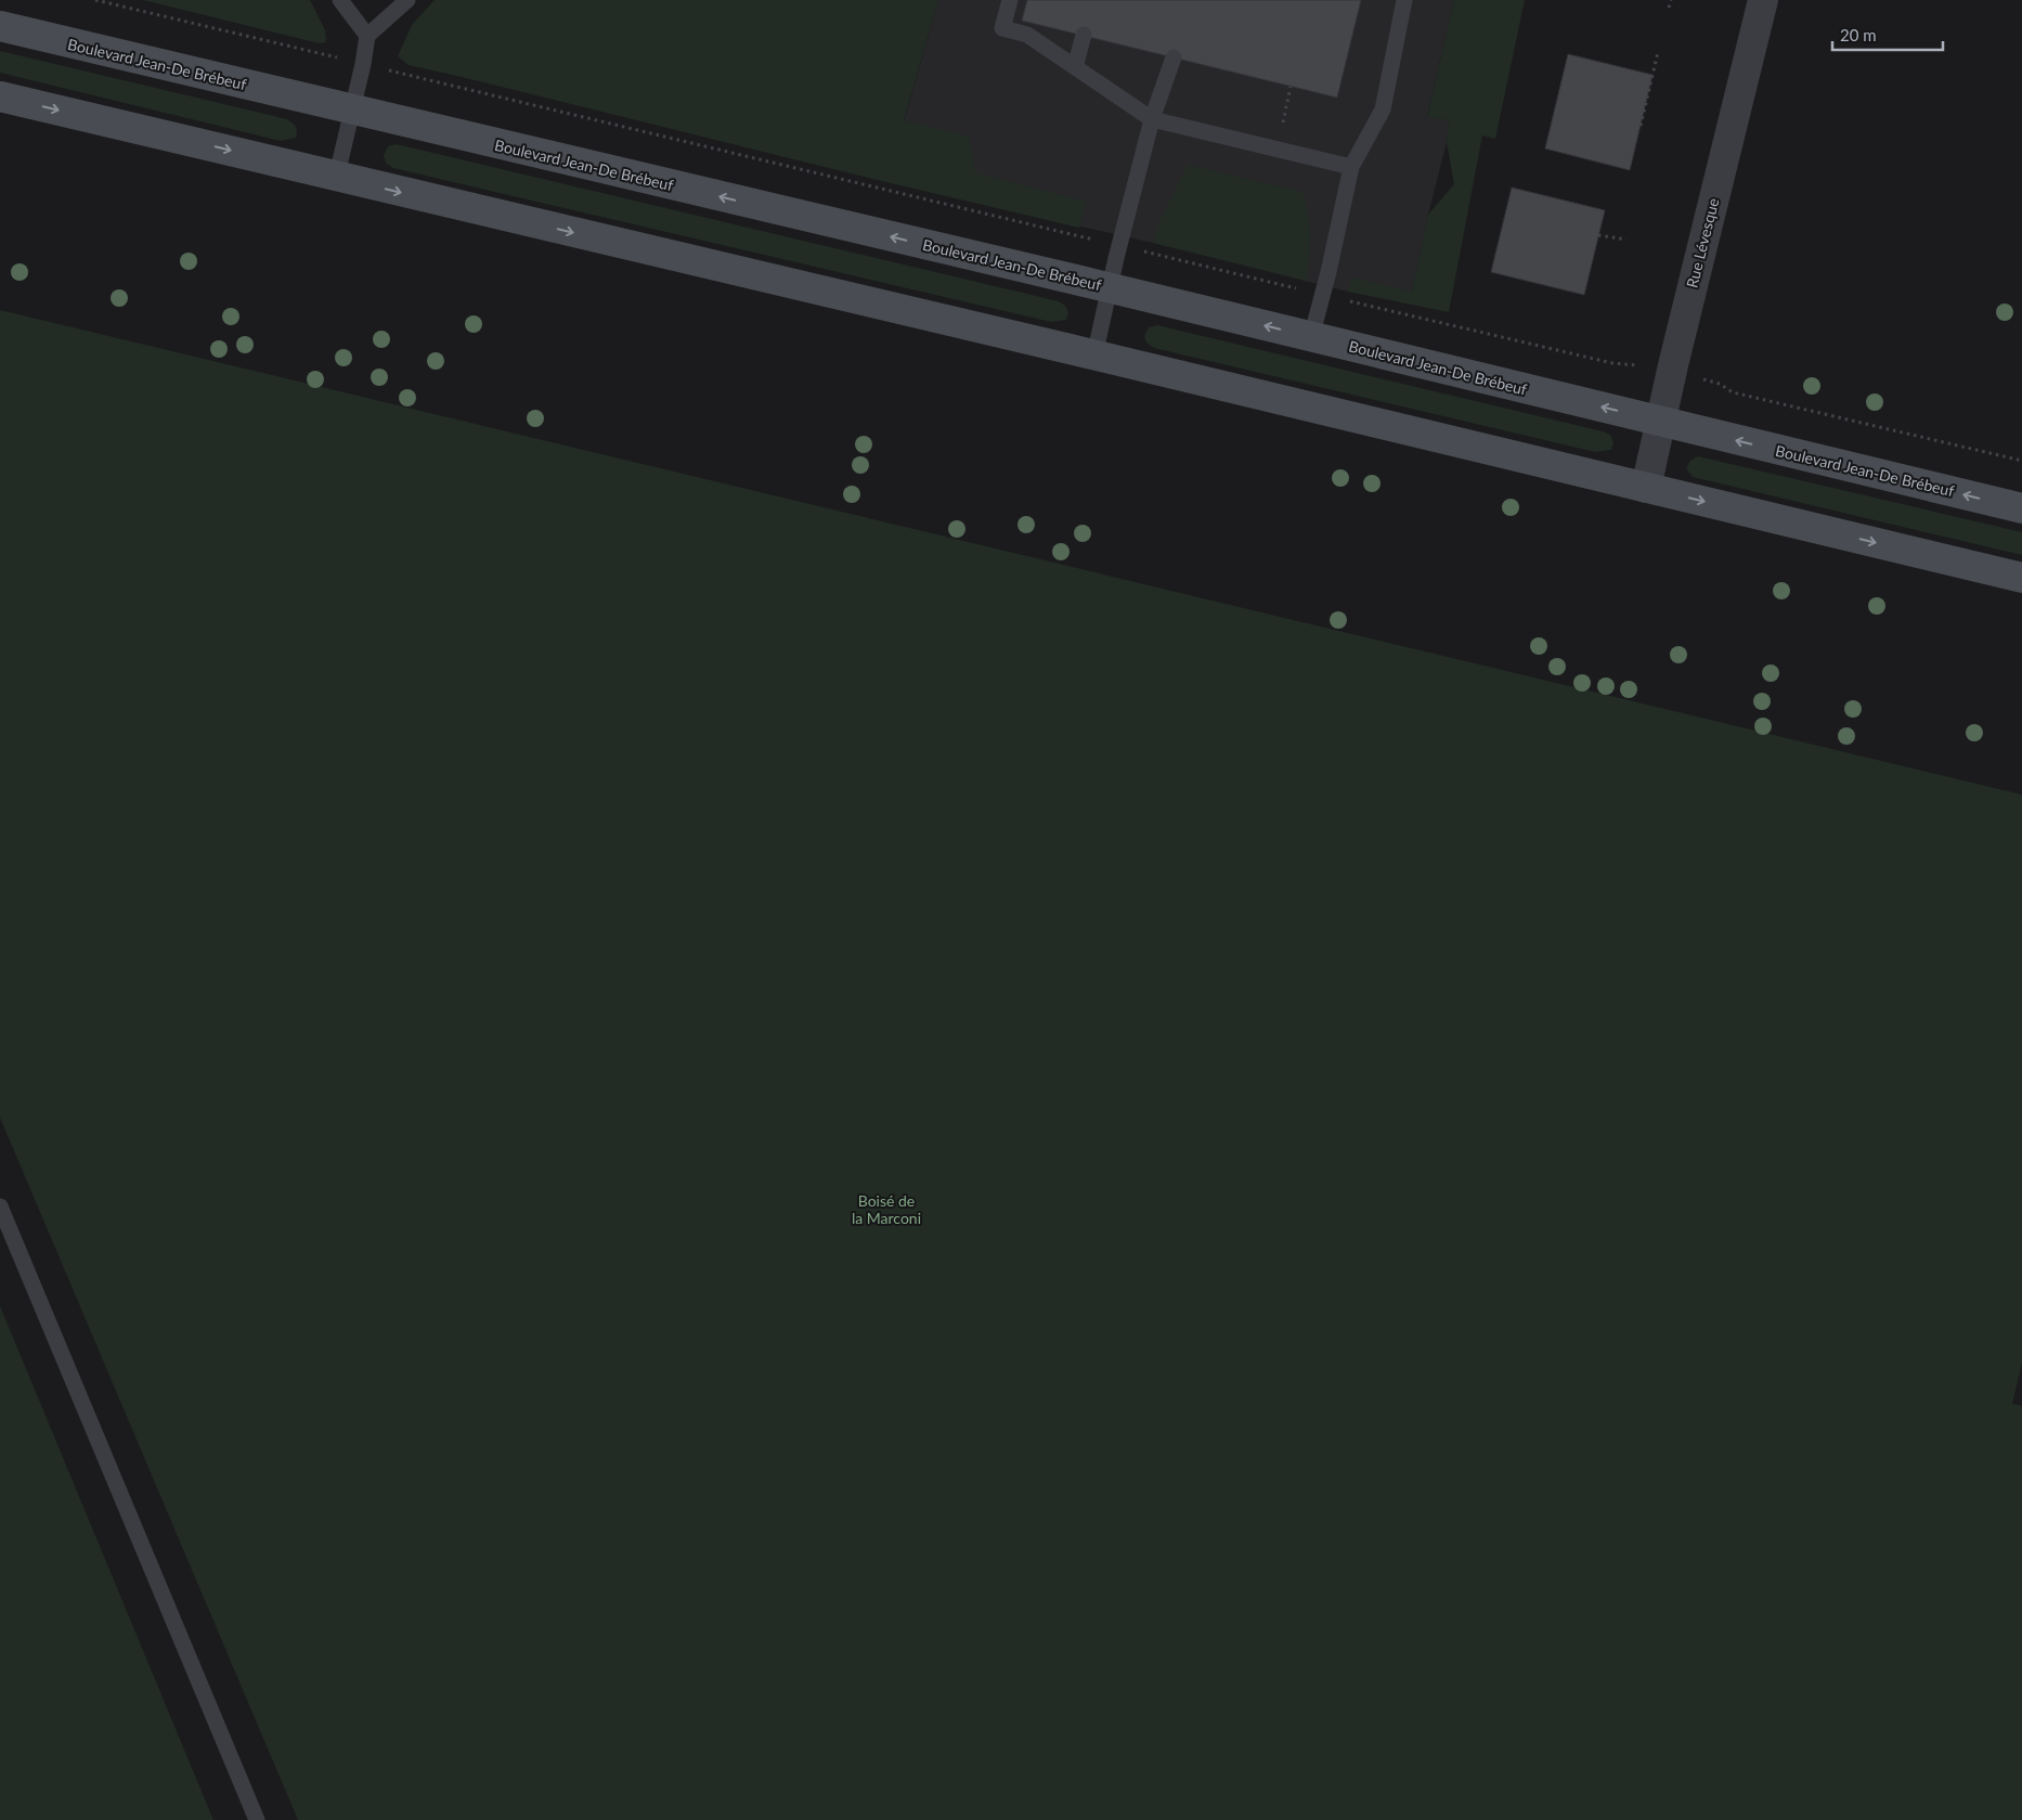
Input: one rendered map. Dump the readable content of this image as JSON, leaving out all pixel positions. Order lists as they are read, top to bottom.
{
  "streets": {
    "main road": ["Boulevard Jean-De Brébeuf"],
    "street": ["Rue Lévesque"]
  },
  "crossings": [
    ["Boulevard Jean-De Brébeuf", "Rue Lévesque"]
  ],
  "parks": ["Boisé de la Marconi"],
  "scale_bar": "20 m"
}
